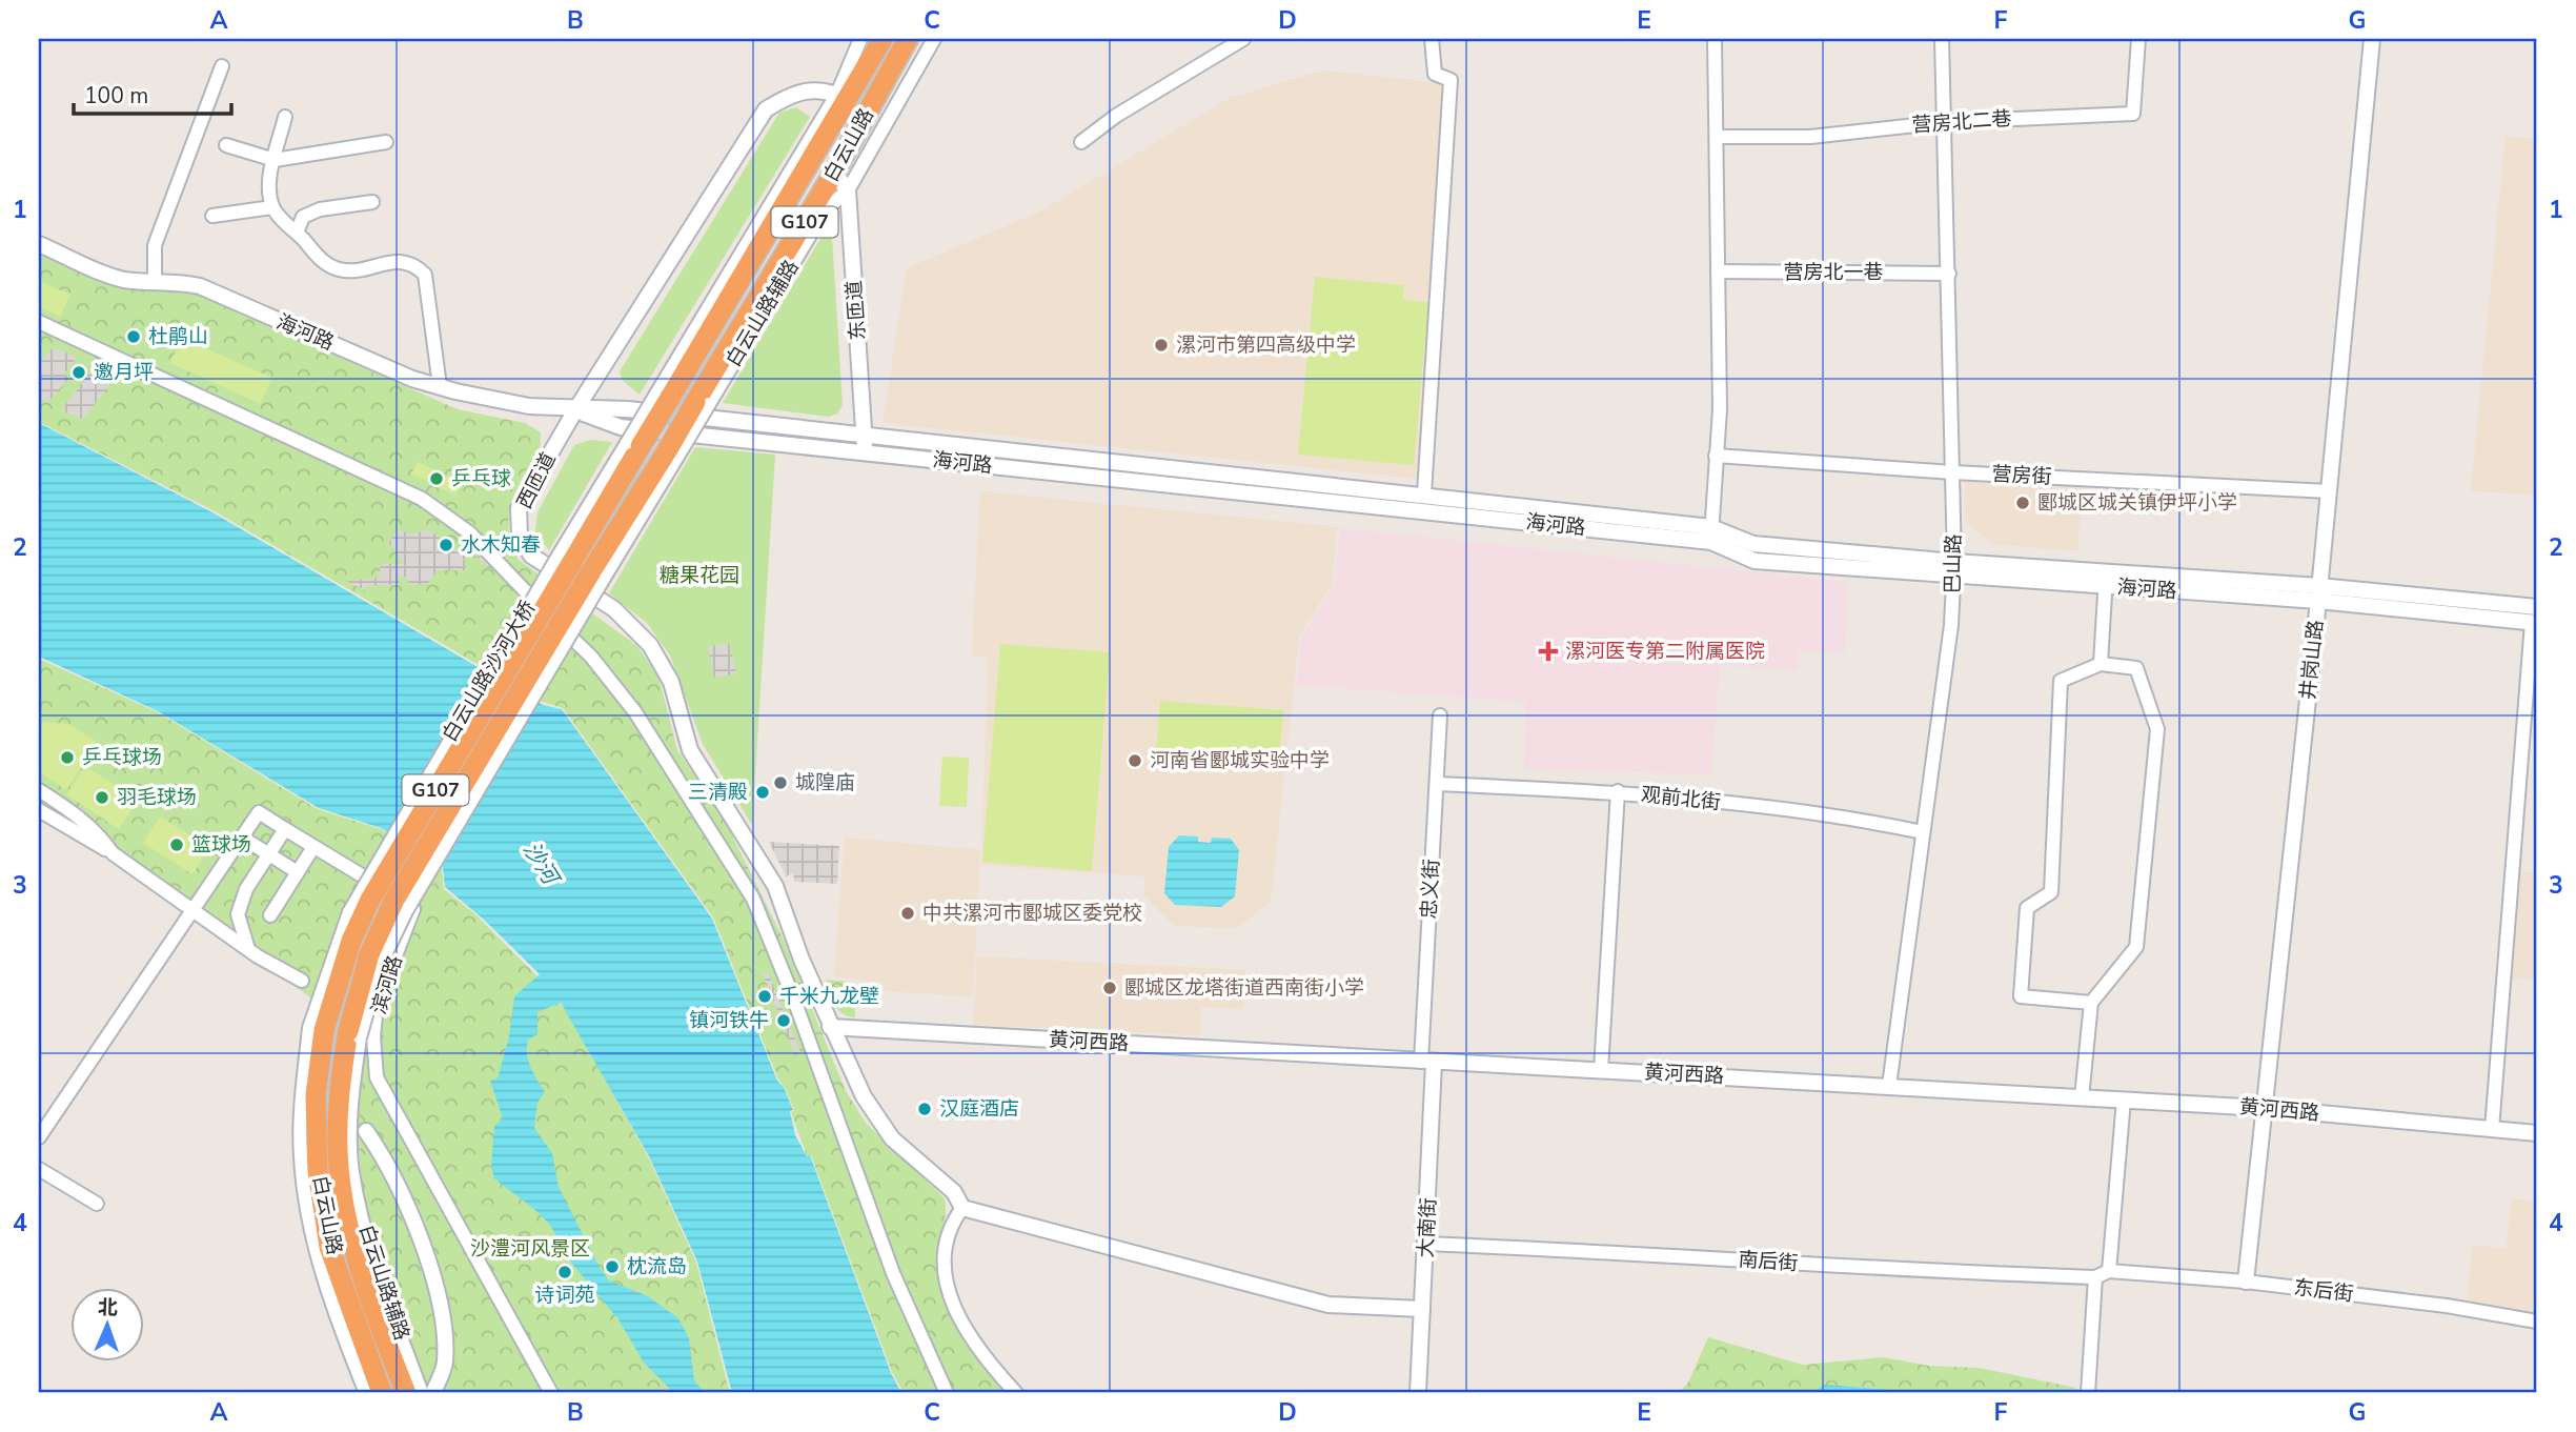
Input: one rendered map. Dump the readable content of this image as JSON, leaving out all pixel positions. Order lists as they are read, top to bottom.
{
  "streets": {
    "highway": ["白云山路", "G107", "白云山路沙河大桥"],
    "street": [
      "营房北二巷",
      "营房北一巷",
      "东匝道",
      "白云山路辅路",
      "海河路",
      "营房街",
      "西匝道",
      "巴山路",
      "井岗山路",
      "观前北街",
      "忠义街",
      "滨河路",
      "黄河西路",
      "大南街",
      "南后街",
      "东后街"
    ]
  },
  "crossings": [
    ["营房北二巷", "巴山路"],
    ["白云山路", "白云山路辅路"],
    ["白云山路", "西匝道"],
    ["白云山路", "白云山路沙河大桥"],
    ["营房北一巷", "巴山路"],
    ["东匝道", "白云山路辅路"],
    ["东匝道", "海河路"],
    ["白云山路辅路", "白云山路沙河大桥"],
    ["海河路", "西匝道"],
    ["海河路", "巴山路"],
    ["海河路", "井岗山路"],
    ["营房街", "巴山路"],
    ["营房街", "井岗山路"],
    ["西匝道", "黄河西路"],
    ["巴山路", "观前北街"],
    ["巴山路", "黄河西路"],
    ["井岗山路", "黄河西路"],
    ["井岗山路", "东后街"],
    ["观前北街", "忠义街"],
    ["忠义街", "黄河西路"],
    ["忠义街", "大南街"],
    ["黄河西路", "大南街"],
    ["大南街", "南后街"],
    ["南后街", "东后街"]
  ],
  "water": ["沙河"],
  "parks": ["糖果花园", "沙澧河风景区"],
  "places": {
    "other": [
      "杜鹃山",
      "漯河市第四高级中学",
      "邀月坪",
      "乒乓球",
      "郾城区城关镇伊坪小学",
      "水木知春",
      "乒乓球场",
      "河南省郾城实验中学",
      "城隍庙",
      "三清殿",
      "羽毛球场",
      "篮球场",
      "中共漯河市郾城区委党校",
      "郾城区龙塔街道西南街小学",
      "千米九龙壁",
      "镇河铁牛",
      "汉庭酒店",
      "枕流岛",
      "诗词苑"
    ],
    "health": ["漯河医专第二附属医院"]
  },
  "scale_bar": "100 m",
  "north": "top",
  "grid": {
    "columns": [
      "A",
      "B",
      "C",
      "D",
      "E",
      "F",
      "G"
    ],
    "rows": [
      "1",
      "2",
      "3",
      "4"
    ]
  }
}
